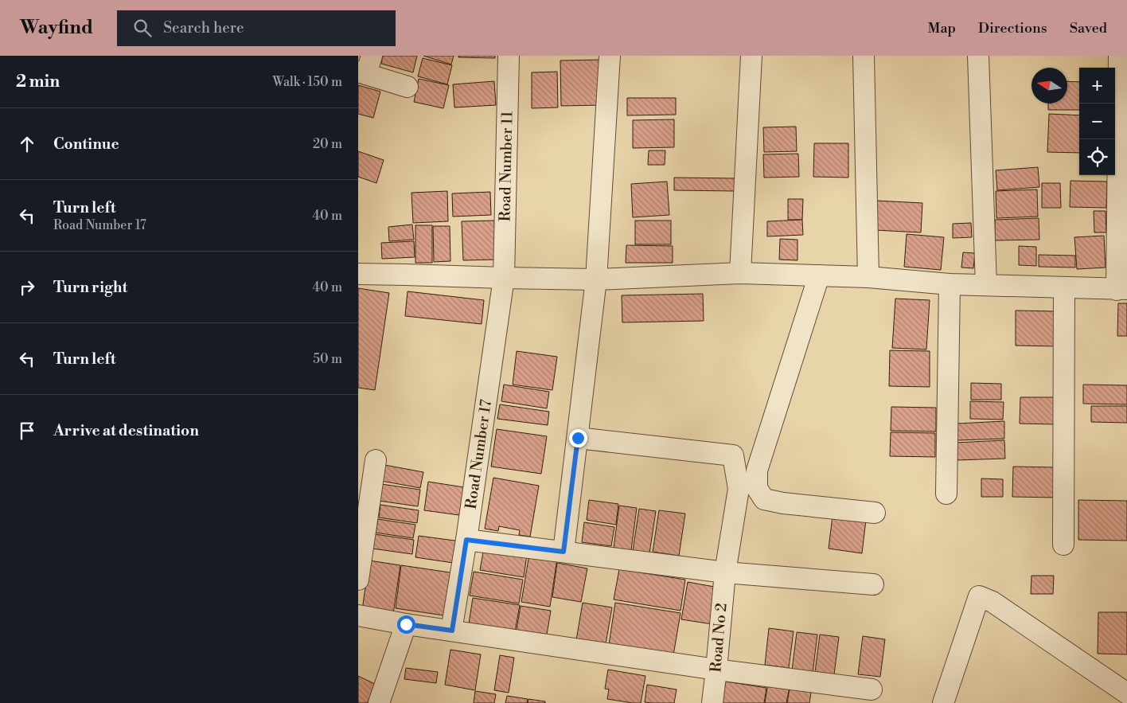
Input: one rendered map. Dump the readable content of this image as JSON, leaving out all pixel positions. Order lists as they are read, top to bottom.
{
  "streets": {
    "street": ["Road Number 11", "Road Number 17", "Road No 2"]
  },
  "crossings": [
    ["Road Number 11", "Road Number 17"]
  ],
  "north": "left",
  "page": {
    "header": "Wayfind",
    "search": "Search here",
    "nav": ["Map", "Directions", "Saved"],
    "heading": ["2 min", "Walk · 150 m"],
    "map_buttons": ["+", "−"],
    "list": [
      ["Continue", "20 m"],
      ["Turn left", "Road Number 17", "40 m"],
      ["Turn right", "40 m"],
      ["Turn left", "50 m"],
      "Arrive at destination"
    ]
  }
}
